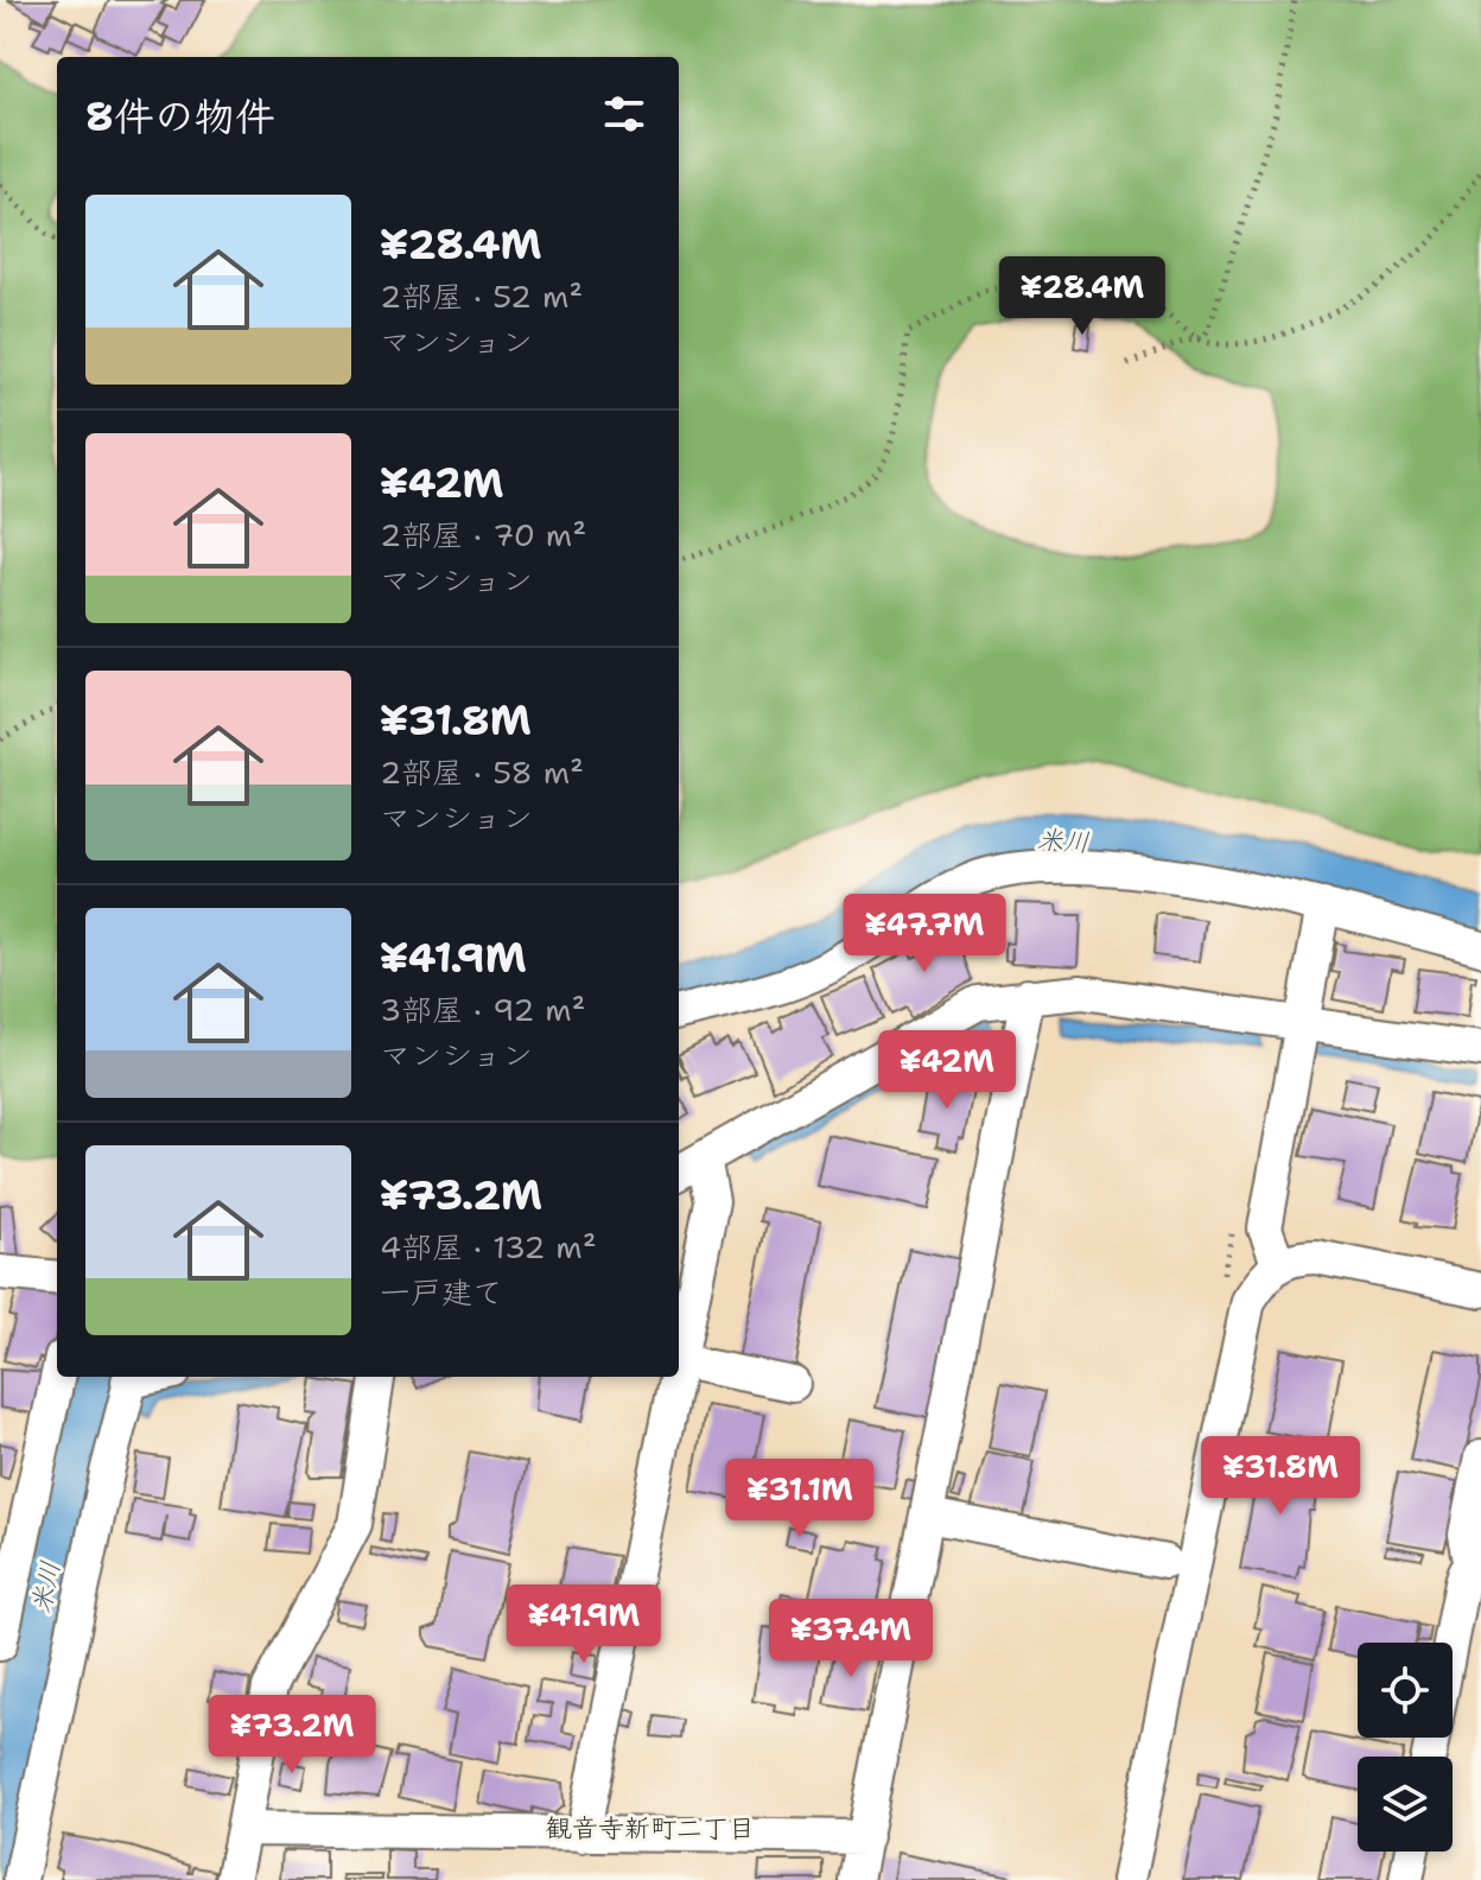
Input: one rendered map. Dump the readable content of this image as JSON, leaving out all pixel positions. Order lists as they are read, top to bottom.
{
  "districts": ["観音寺新町二丁目"],
  "water": ["米川"],
  "page": {
    "heading": "8件の物件",
    "list": [
      {
        "name": "¥28.4M",
        "note": "2部屋 · 52 m² · マンション"
      },
      {
        "name": "¥42M",
        "note": "2部屋 · 70 m² · マンション"
      },
      {
        "name": "¥31.8M",
        "note": "2部屋 · 58 m² · マンション"
      },
      {
        "name": "¥41.9M",
        "note": "3部屋 · 92 m² · マンション"
      },
      {
        "name": "¥73.2M",
        "note": "4部屋 · 132 m² · 一戸建て"
      }
    ],
    "price": [
      "¥28.4M",
      "¥47.7M",
      "¥42M",
      "¥31.8M",
      "¥31.1M",
      "¥41.9M",
      "¥37.4M",
      "¥73.2M"
    ]
  }
}
